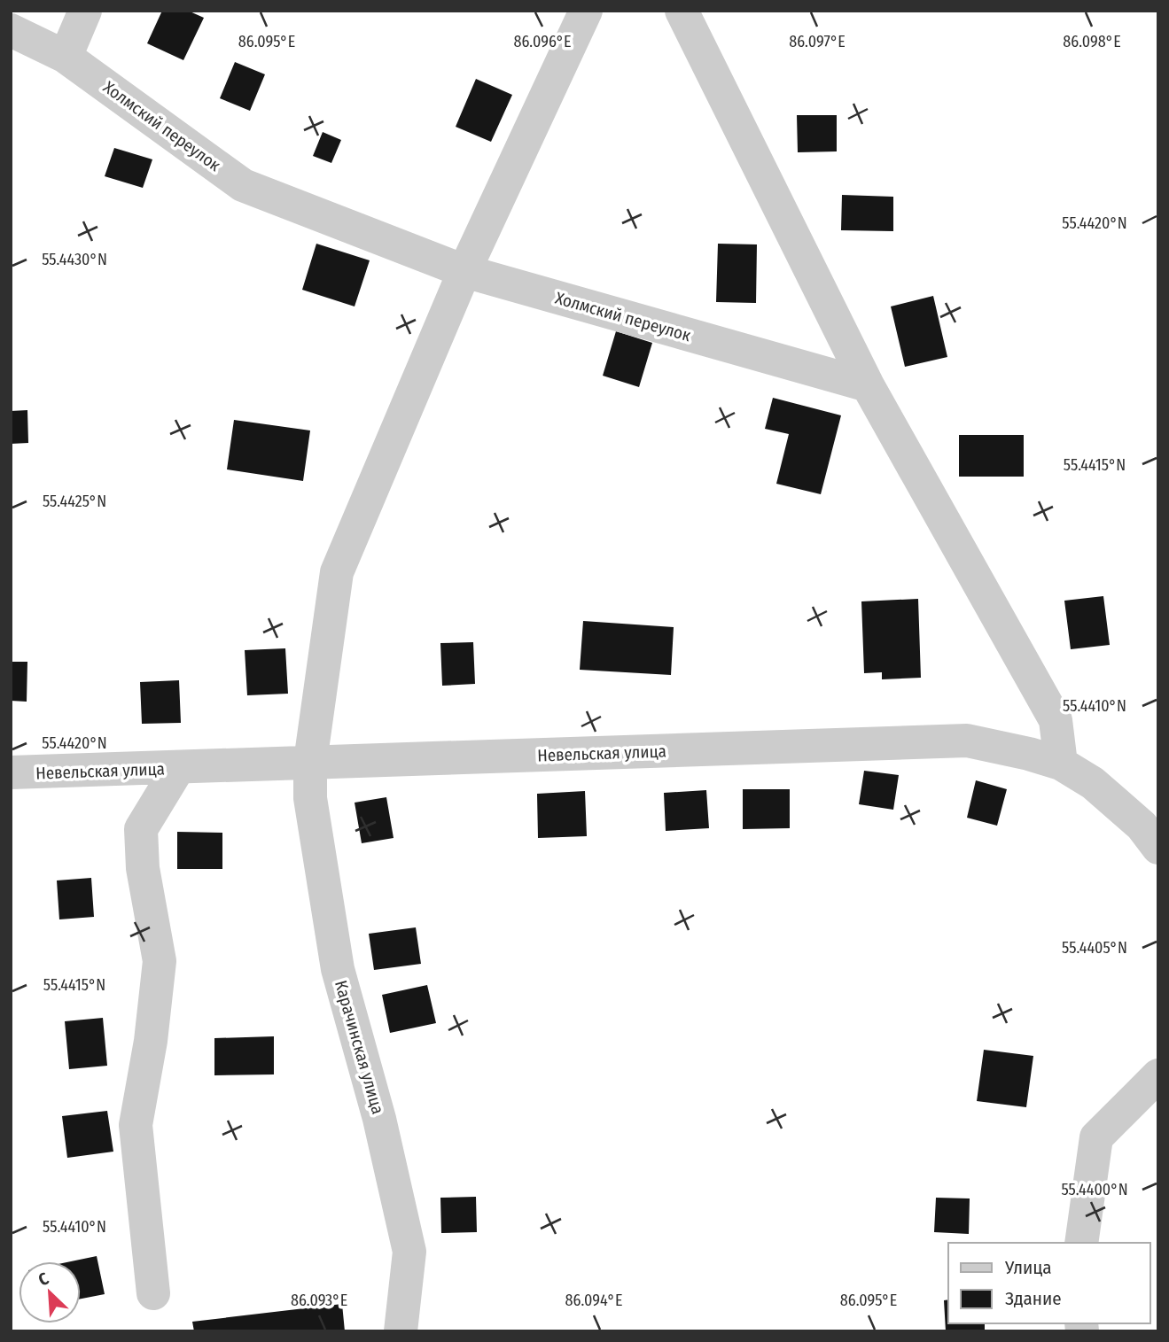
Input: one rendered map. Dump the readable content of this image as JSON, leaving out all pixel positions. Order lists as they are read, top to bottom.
{
  "streets": {
    "street": ["Холмский переулок", "Невельская улица", "Карачинская улица"]
  },
  "crossings": [
    ["Холмский переулок", "Карачинская улица"],
    ["Невельская улица", "Карачинская улица"]
  ],
  "legend": ["Улица", "Здание"],
  "north": "top left",
  "coordinates": [
    "86.095°E",
    "86.096°E",
    "86.097°E",
    "86.098°E",
    "55.4420°N",
    "55.4430°N",
    "55.4415°N",
    "55.4425°N",
    "55.4410°N",
    "55.4405°N",
    "55.4400°N",
    "86.093°E",
    "86.094°E"
  ]
}
